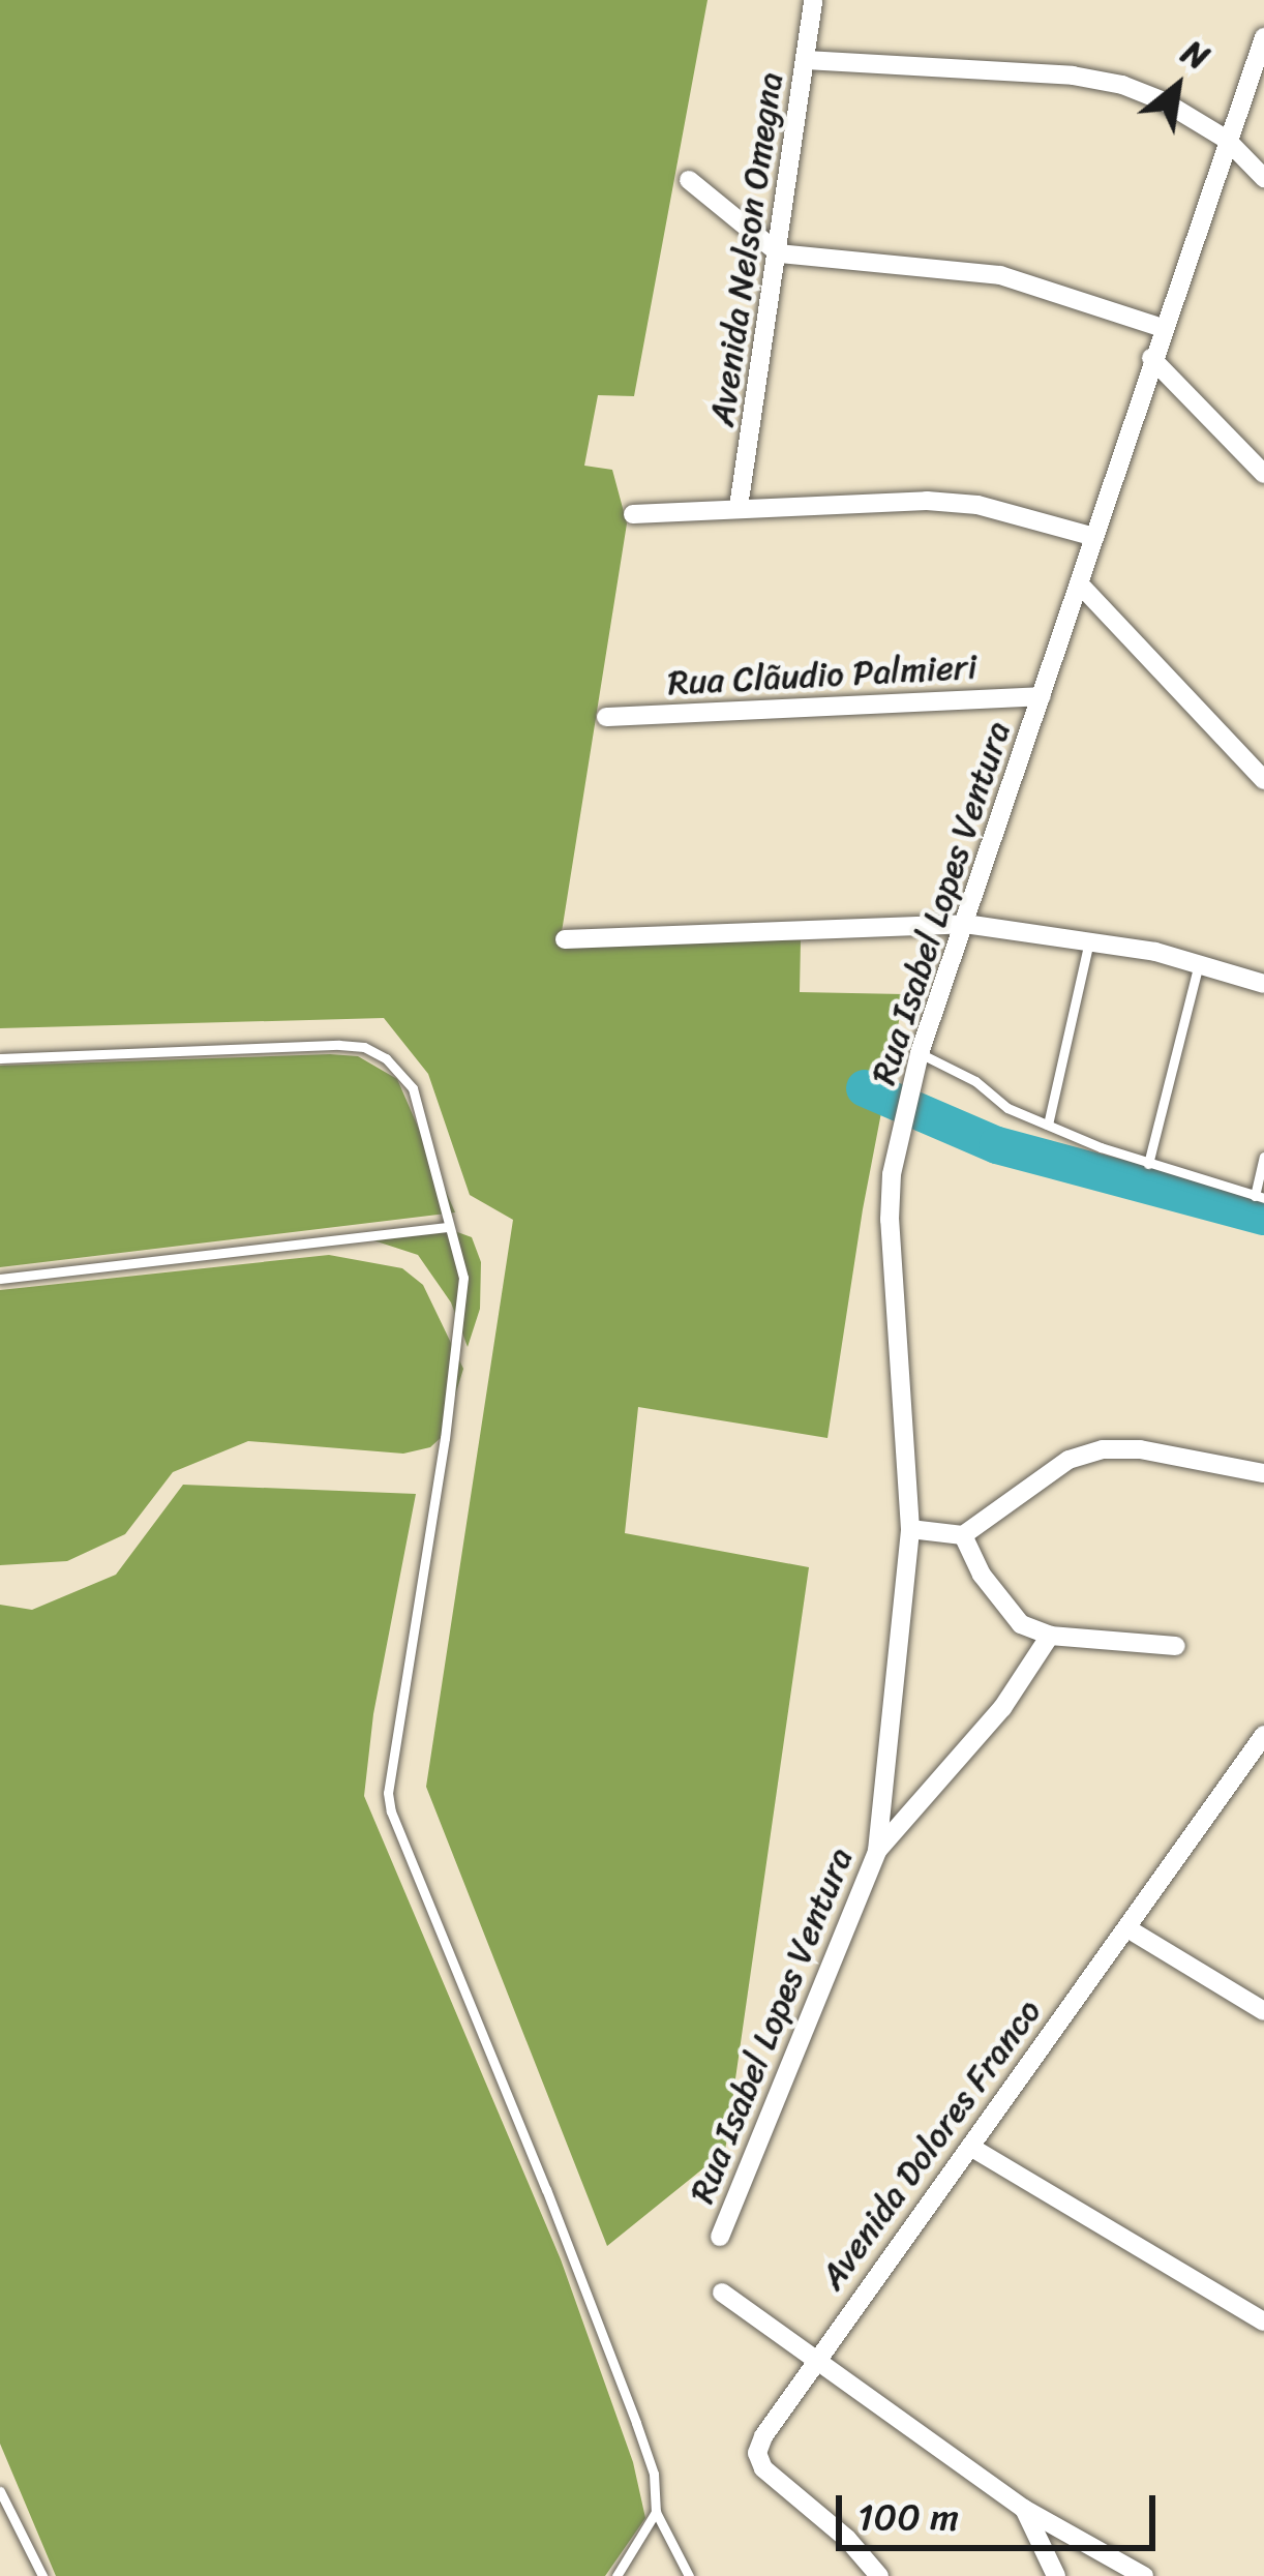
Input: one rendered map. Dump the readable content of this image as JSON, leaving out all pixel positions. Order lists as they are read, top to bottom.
{
  "streets": {
    "street": [
      "Avenida Nelson Omegna",
      "Rua Clãudio Palmieri",
      "Rua Isabel Lopes Ventura",
      "Avenida Dolores Franco"
    ]
  },
  "crossings": [
    ["Rua Clãudio Palmieri", "Rua Isabel Lopes Ventura"]
  ],
  "scale_bar": "100 m",
  "north": "top right"
}
